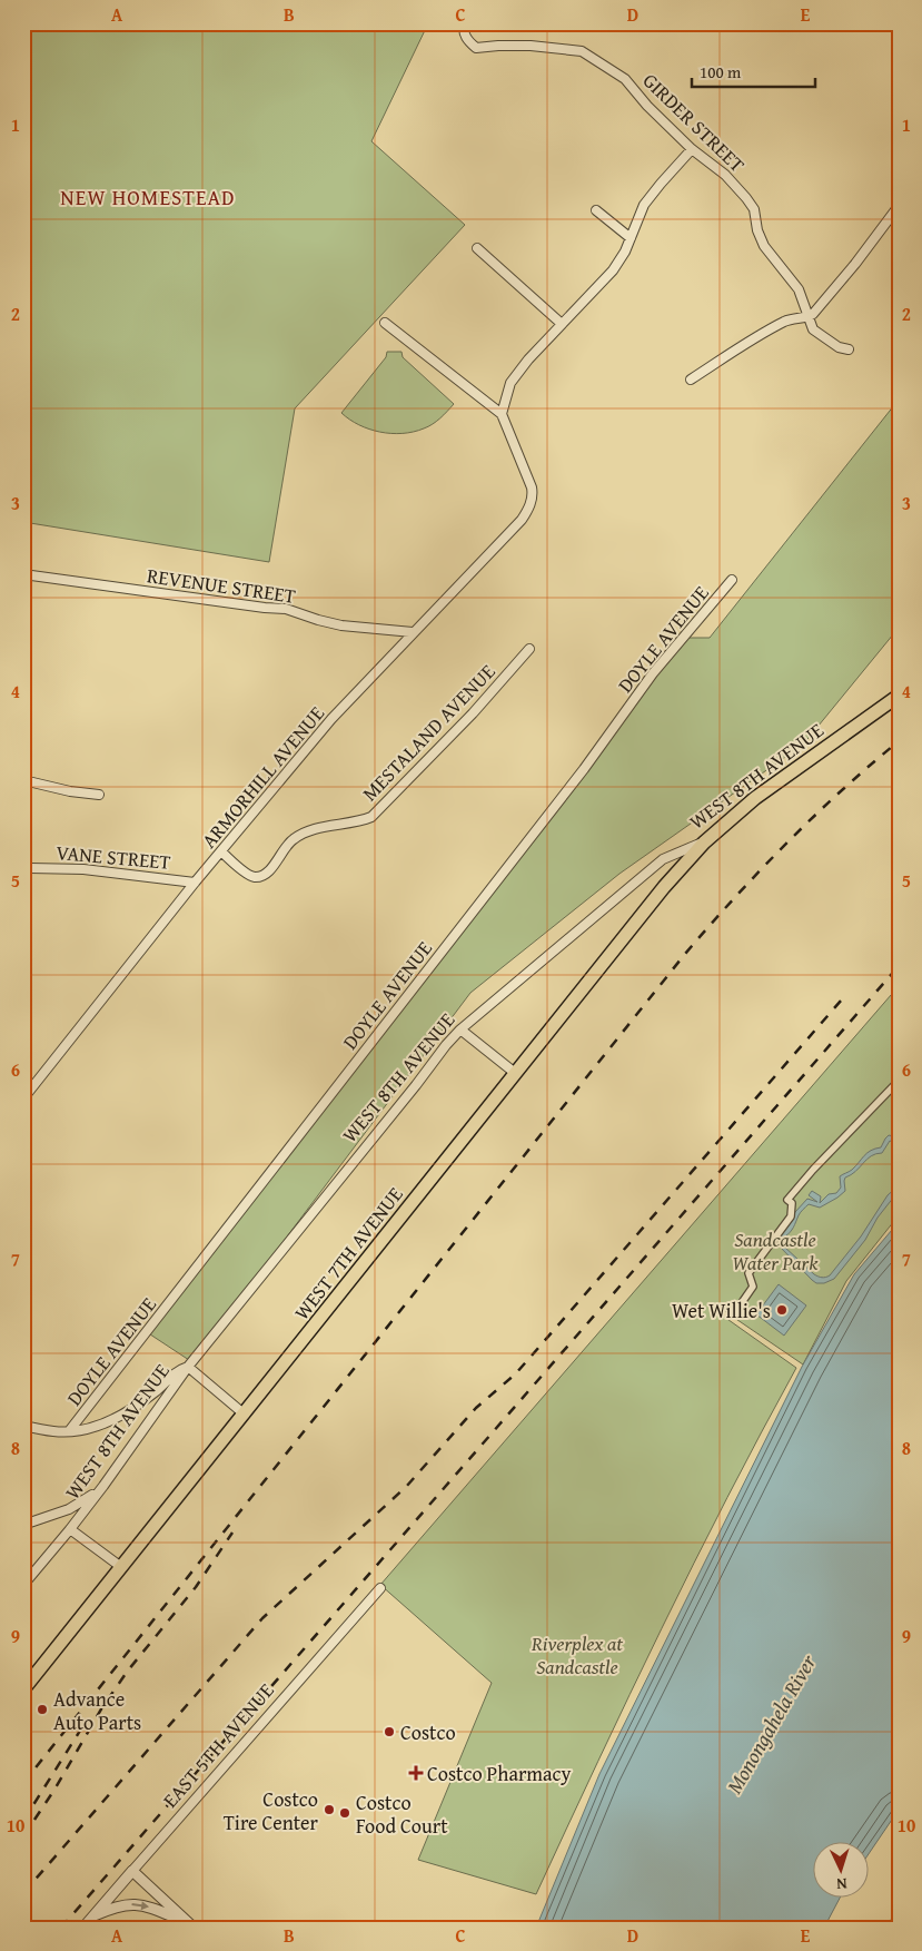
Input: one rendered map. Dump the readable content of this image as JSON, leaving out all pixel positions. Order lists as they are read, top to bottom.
{
  "streets": {
    "main road": ["WEST 8TH AVENUE", "WEST 7TH AVENUE"],
    "street": [
      "GIRDER STREET",
      "REVENUE STREET",
      "DOYLE AVENUE",
      "MESTALAND AVENUE",
      "ARMORHILL AVENUE",
      "VANE STREET",
      "EAST 5TH AVENUE"
    ]
  },
  "crossings": [
    ["REVENUE STREET", "ARMORHILL AVENUE"],
    ["MESTALAND AVENUE", "ARMORHILL AVENUE"],
    ["WEST 8TH AVENUE", "WEST 7TH AVENUE"],
    ["ARMORHILL AVENUE", "VANE STREET"]
  ],
  "districts": ["NEW HOMESTEAD"],
  "water": ["Monongahela River"],
  "parks": ["Sandcastle Water Park", "Riverplex at Sandcastle"],
  "places": {
    "other": [
      "Wet Willie's",
      "Advance Auto Parts",
      "Costco",
      "Costco Tire Center",
      "Costco Food Court"
    ],
    "health": ["Costco Pharmacy"]
  },
  "scale_bar": "100 m",
  "north": "bottom",
  "grid": {
    "columns": [
      "A",
      "B",
      "C",
      "D",
      "E"
    ],
    "rows": [
      "1",
      "2",
      "3",
      "4",
      "5",
      "6",
      "7",
      "8",
      "9",
      "10"
    ]
  }
}
